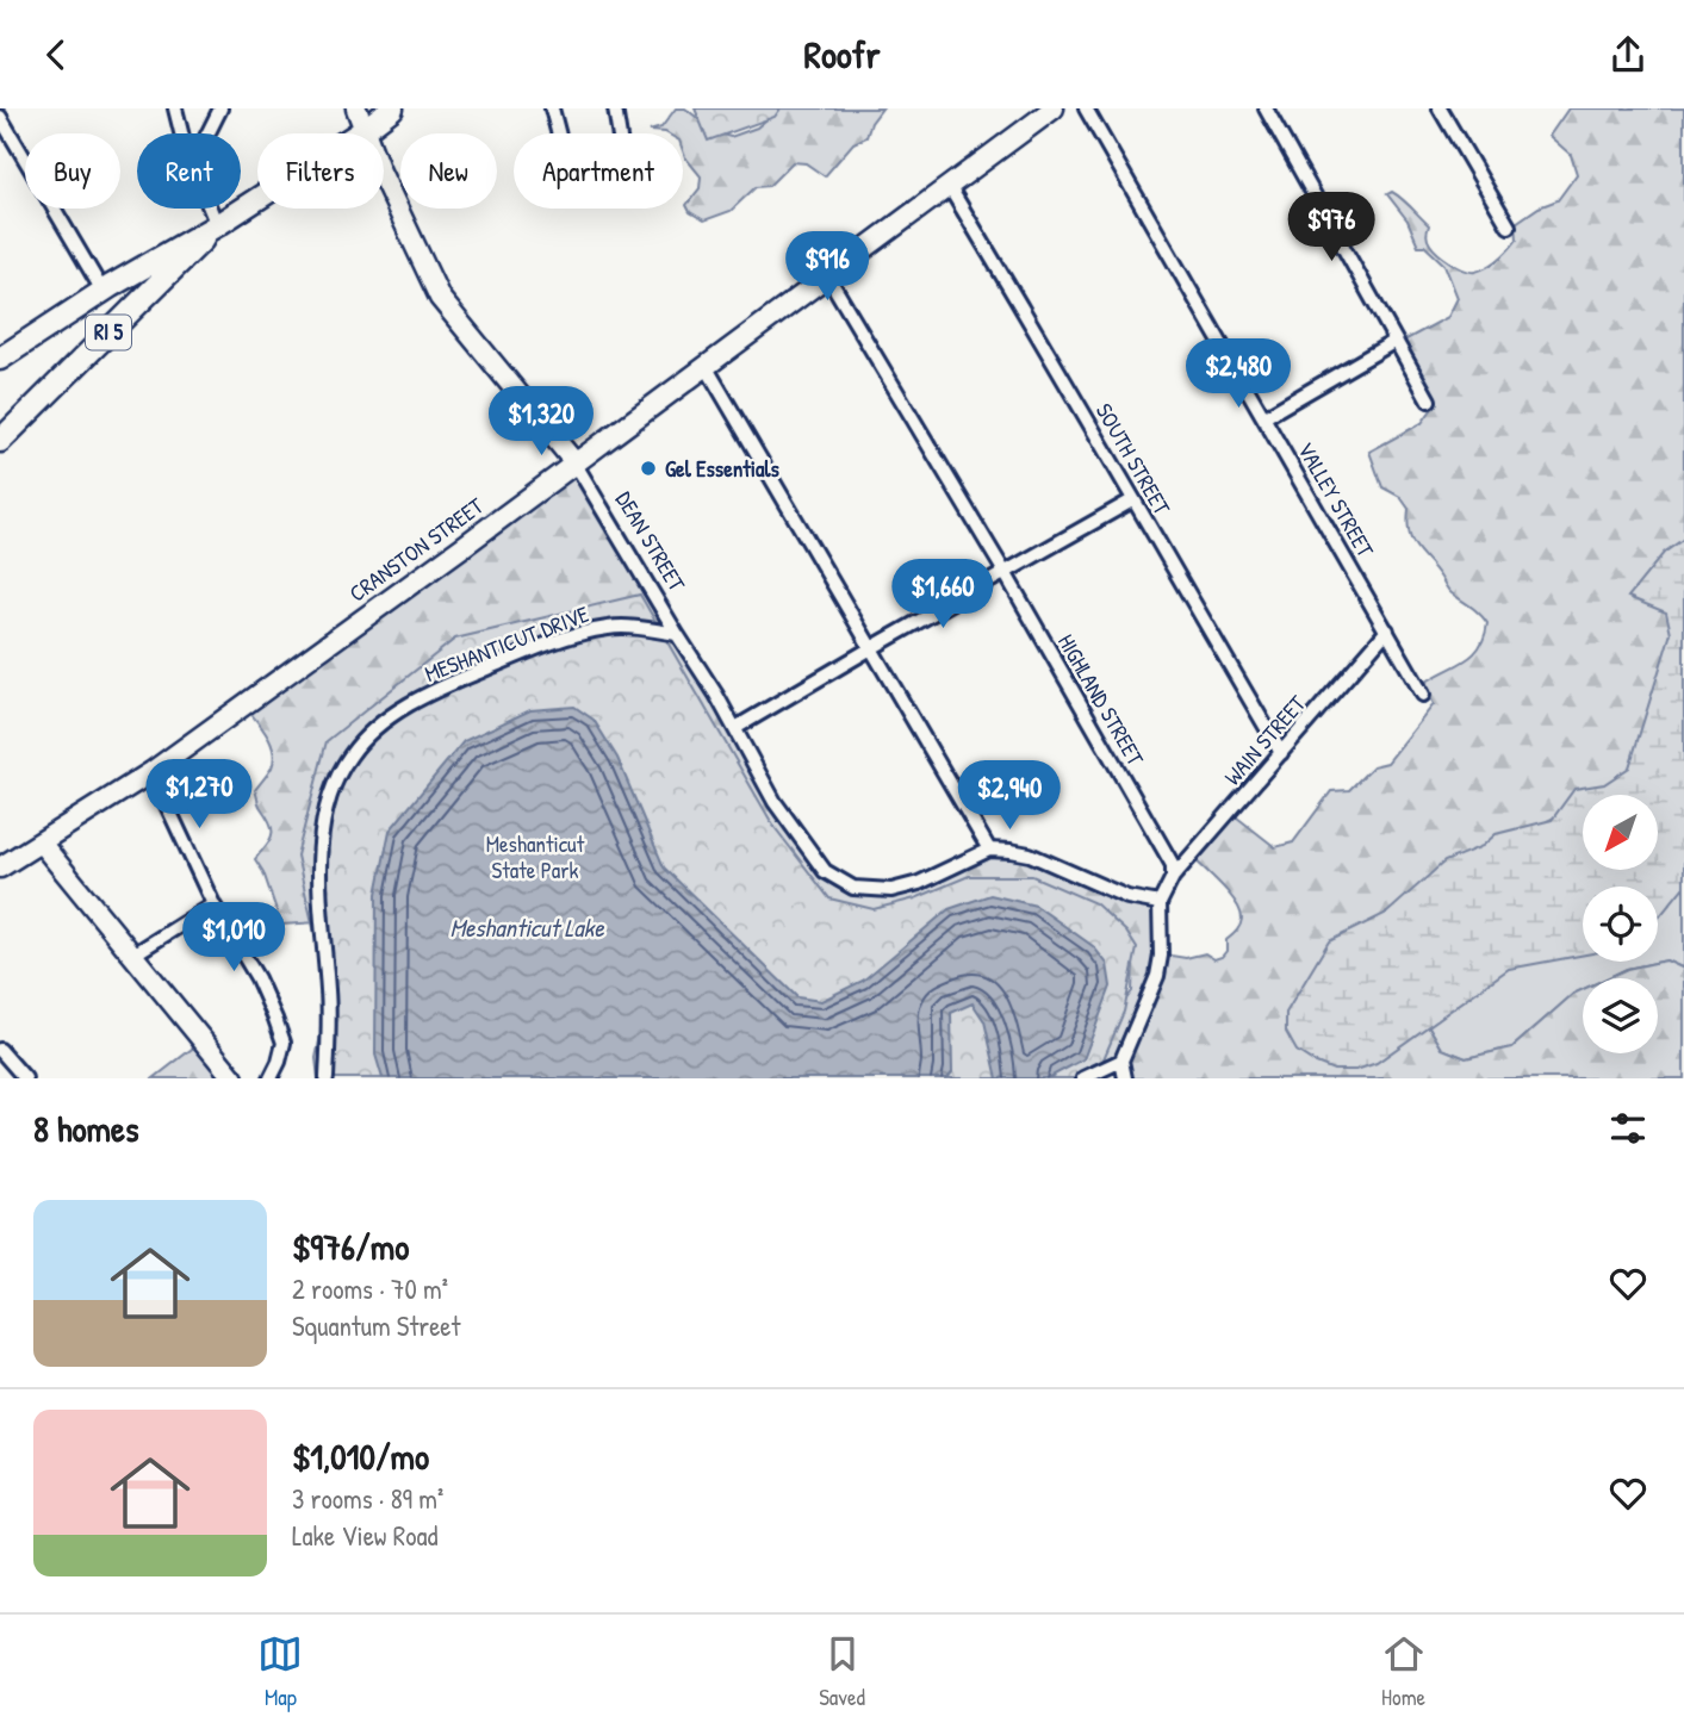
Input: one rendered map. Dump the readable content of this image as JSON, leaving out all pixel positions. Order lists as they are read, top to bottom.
{
  "streets": {
    "main road": ["RI 5"],
    "street": [
      "SOUTH STREET",
      "VALLEY STREET",
      "DEAN STREET",
      "CRANSTON STREET",
      "MESHANTICUT DRIVE",
      "HIGHLAND STREET",
      "WAIN STREET"
    ]
  },
  "crossings": [
    ["RI 5", "DEAN STREET"],
    ["SOUTH STREET", "CRANSTON STREET"],
    ["SOUTH STREET", "WAIN STREET"],
    ["VALLEY STREET", "WAIN STREET"],
    ["DEAN STREET", "CRANSTON STREET"],
    ["DEAN STREET", "MESHANTICUT DRIVE"],
    ["CRANSTON STREET", "HIGHLAND STREET"],
    ["HIGHLAND STREET", "WAIN STREET"]
  ],
  "water": ["Meshanticut Lake"],
  "parks": ["Meshanticut State Park"],
  "places": ["Gel Essentials"],
  "north": "bottom left",
  "page": {
    "header": "Roofr",
    "chip": [
      "Buy",
      "Rent",
      "Filters",
      "New",
      "Apartment"
    ],
    "price": [
      "$976",
      "$916",
      "$2,480",
      "$1,320",
      "$1,660",
      "$1,270",
      "$2,940",
      "$1,010"
    ],
    "heading": "8 homes",
    "list": [
      {
        "name": "$976/mo",
        "note": "2 rooms · 70 m² · Squantum Street"
      },
      {
        "name": "$1,010/mo",
        "note": "3 rooms · 89 m² · Lake View Road"
      }
    ],
    "tabs": ["Map", "Saved", "Home"]
  }
}
